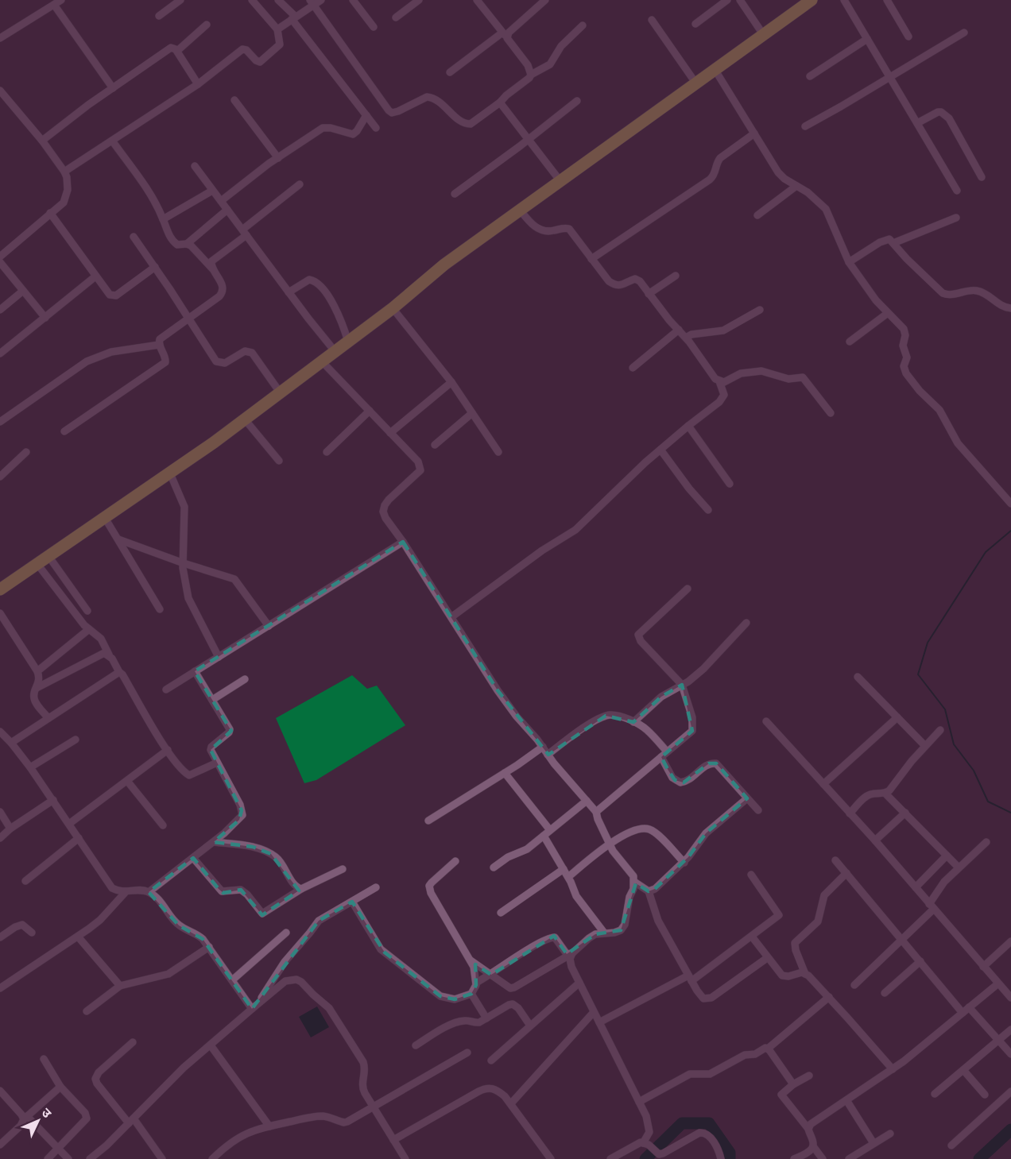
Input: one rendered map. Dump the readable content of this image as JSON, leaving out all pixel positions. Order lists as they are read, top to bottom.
{
  "north": "top right"
}
